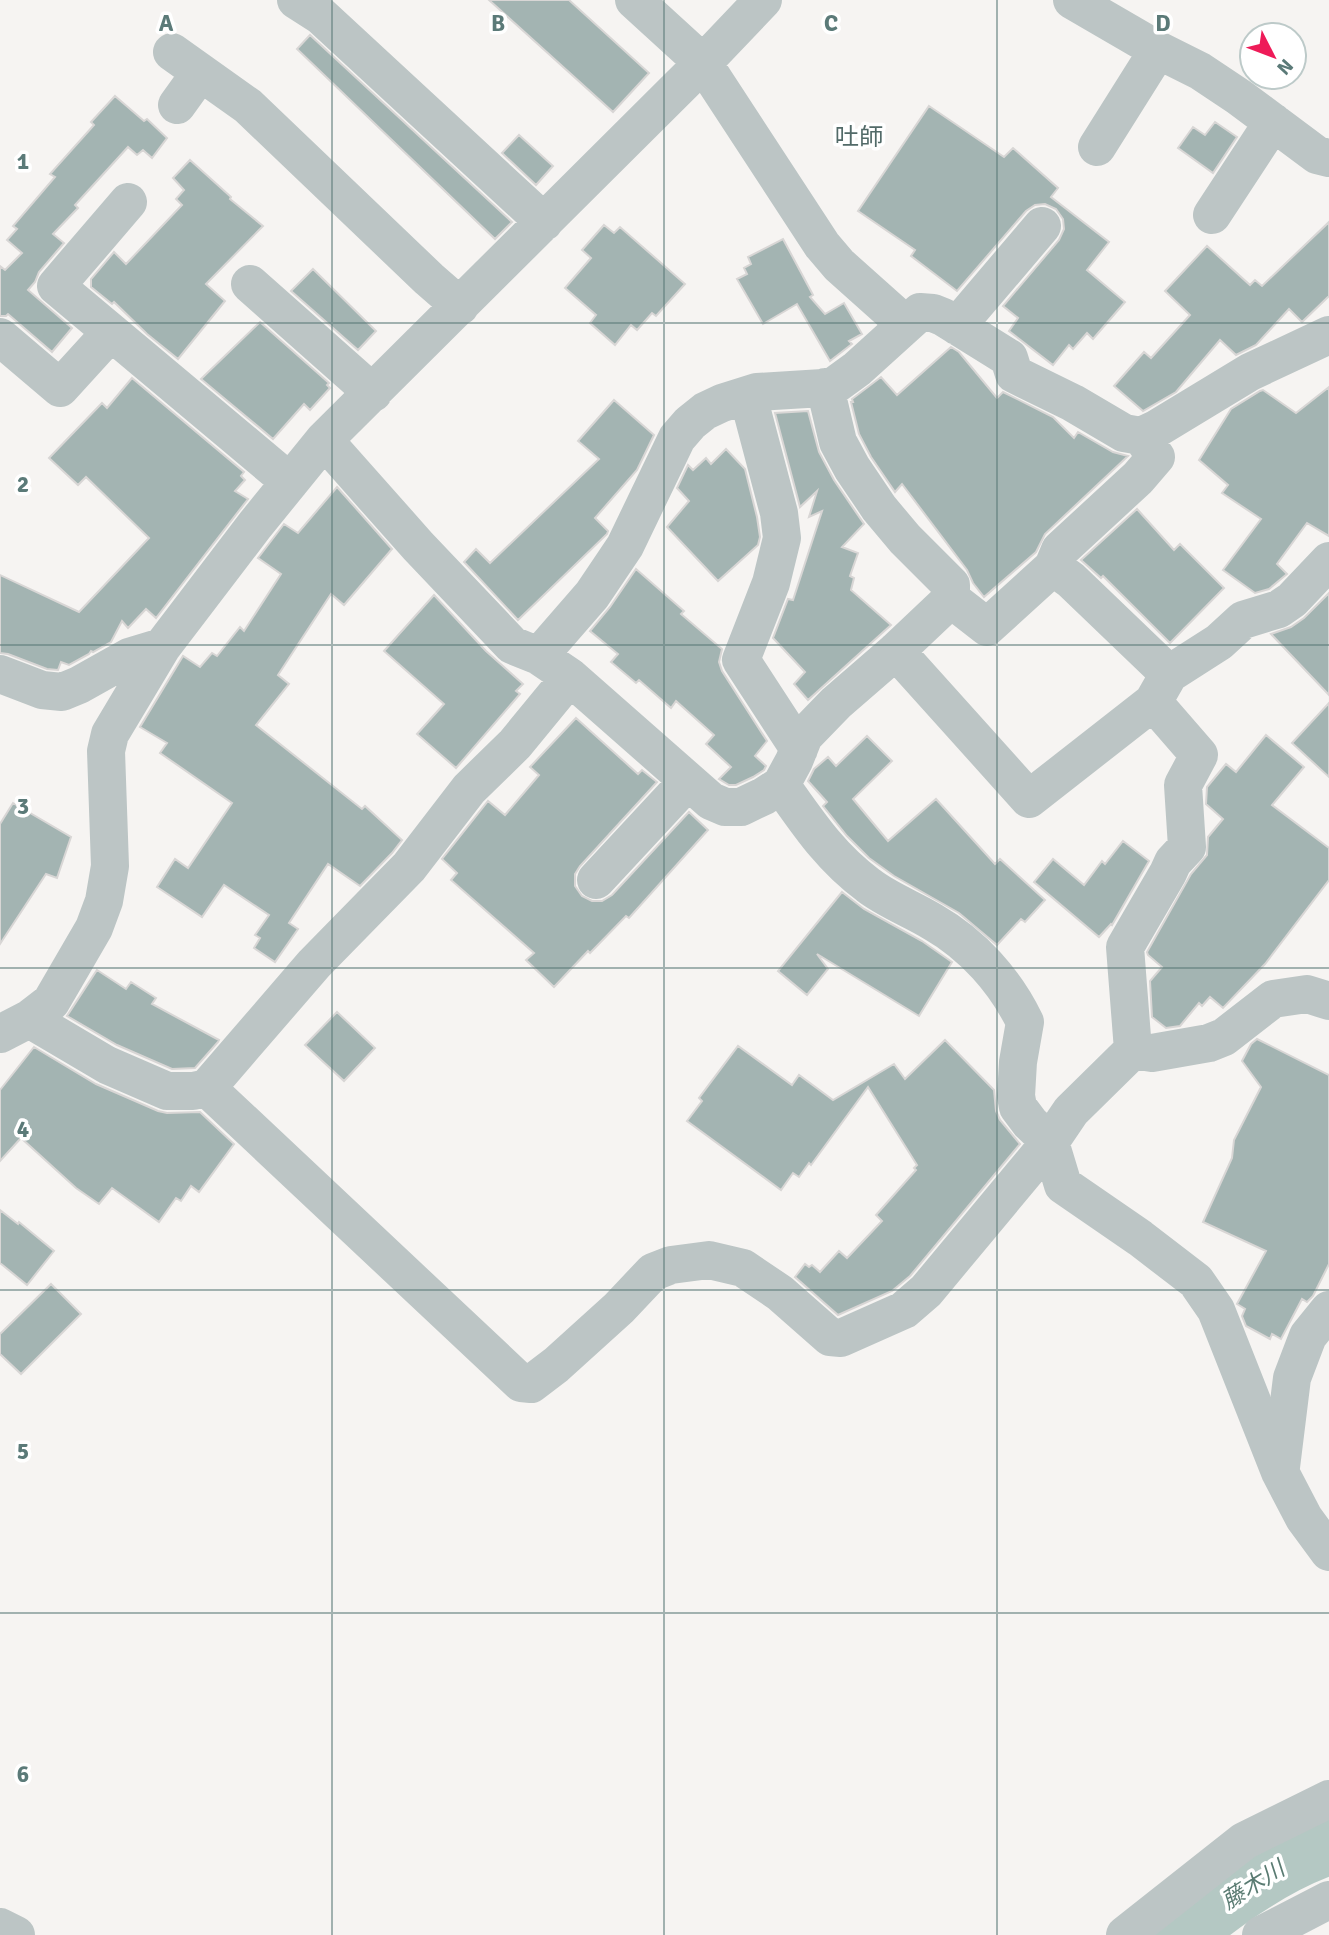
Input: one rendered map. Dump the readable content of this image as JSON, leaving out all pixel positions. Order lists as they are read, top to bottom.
{
  "districts": ["吐師"],
  "water": ["藤木川"],
  "north": "bottom right",
  "grid": {
    "columns": [
      "A",
      "B",
      "C",
      "D"
    ],
    "rows": [
      "1",
      "2",
      "3",
      "4",
      "5",
      "6"
    ]
  }
}
